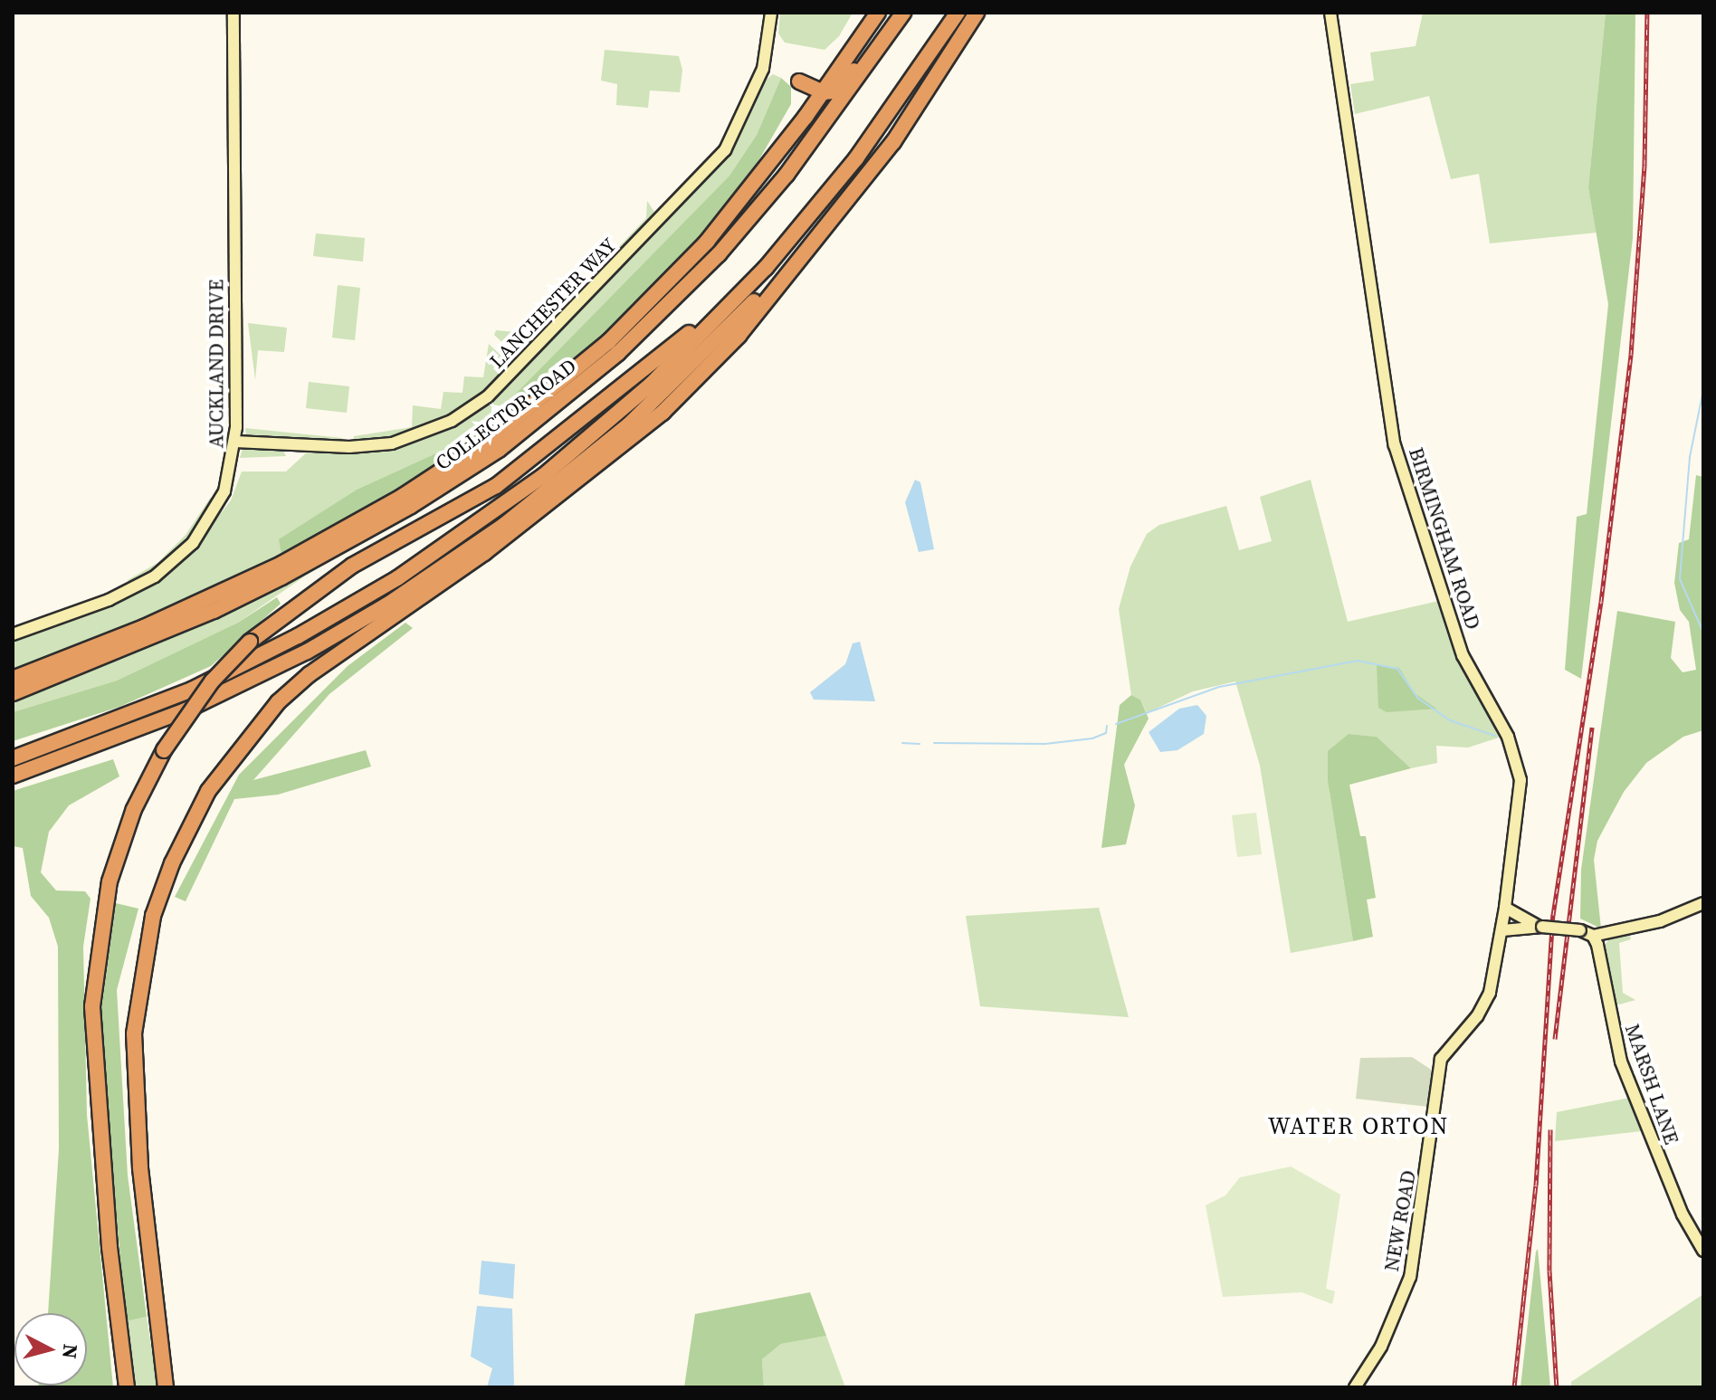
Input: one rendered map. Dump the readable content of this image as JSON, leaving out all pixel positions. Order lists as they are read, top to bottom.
{
  "streets": {
    "highway": ["COLLECTOR ROAD"],
    "main road": [
      "LANCHESTER WAY",
      "AUCKLAND DRIVE",
      "BIRMINGHAM ROAD",
      "MARSH LANE",
      "NEW ROAD"
    ]
  },
  "crossings": [
    ["LANCHESTER WAY", "AUCKLAND DRIVE"],
    ["BIRMINGHAM ROAD", "NEW ROAD"]
  ],
  "districts": ["WATER ORTON"],
  "north": "right"
}
